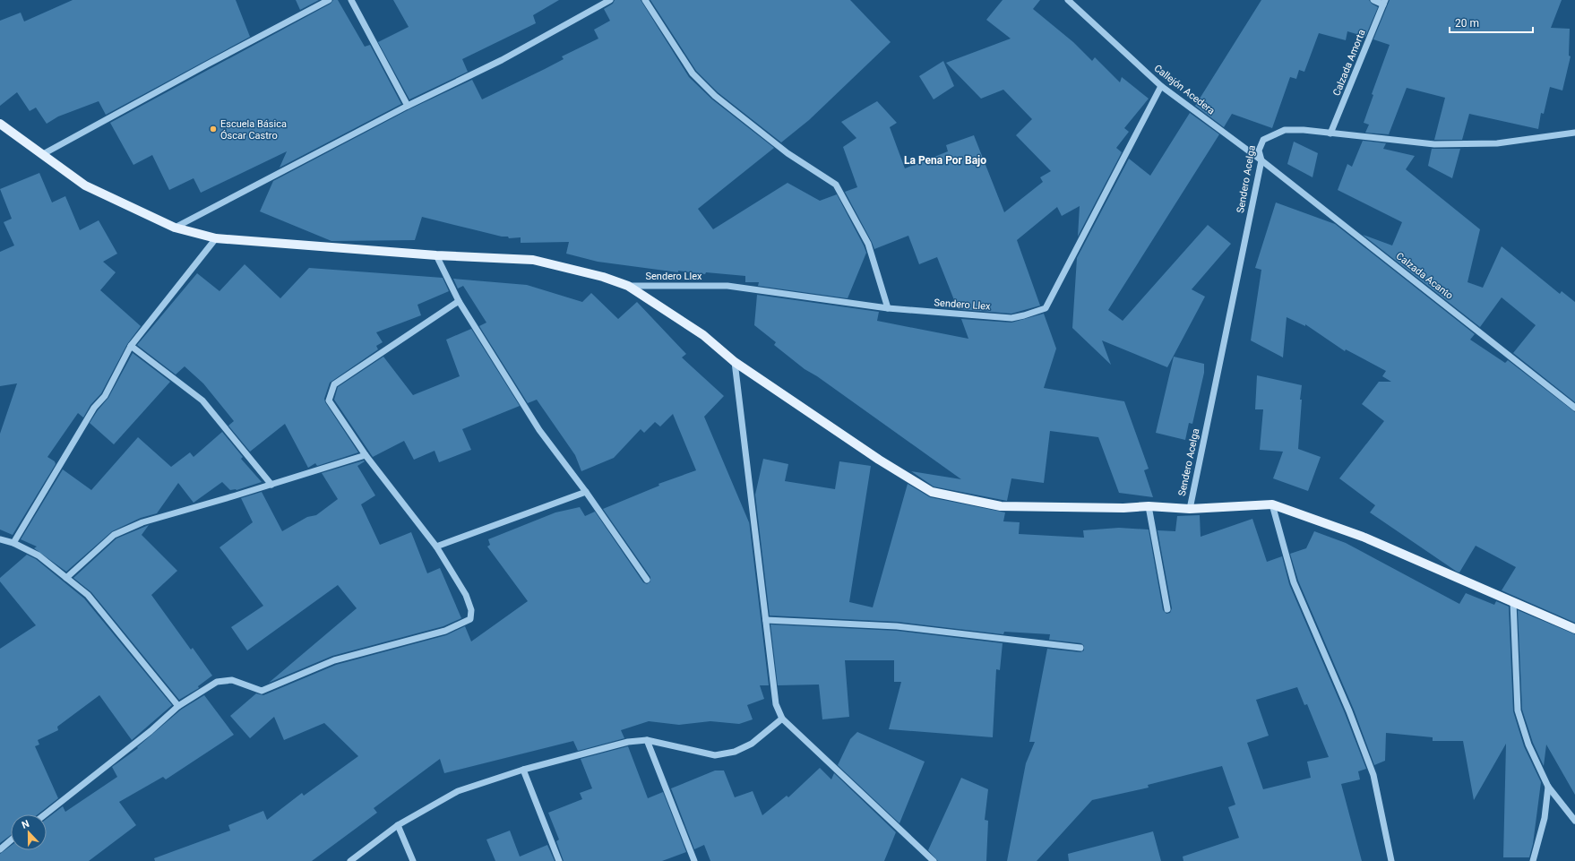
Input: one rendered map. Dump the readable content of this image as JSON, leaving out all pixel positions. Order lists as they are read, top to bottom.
{
  "streets": {
    "street": [
      "Calzada Amorta",
      "Callejón Acedera",
      "Sendero Acelga",
      "Sendero Llex",
      "Calzada Acanto"
    ]
  },
  "crossings": [
    ["Calzada Amorta", "Sendero Acelga"],
    ["Callejón Acedera", "Sendero Acelga"],
    ["Callejón Acedera", "Sendero Llex"],
    ["Callejón Acedera", "Calzada Acanto"],
    ["Sendero Acelga", "Calzada Acanto"]
  ],
  "districts": ["La Pena Por Bajo"],
  "places": ["Escuela Básica Óscar Castro"],
  "scale_bar": "20 m",
  "north": "top"
}
